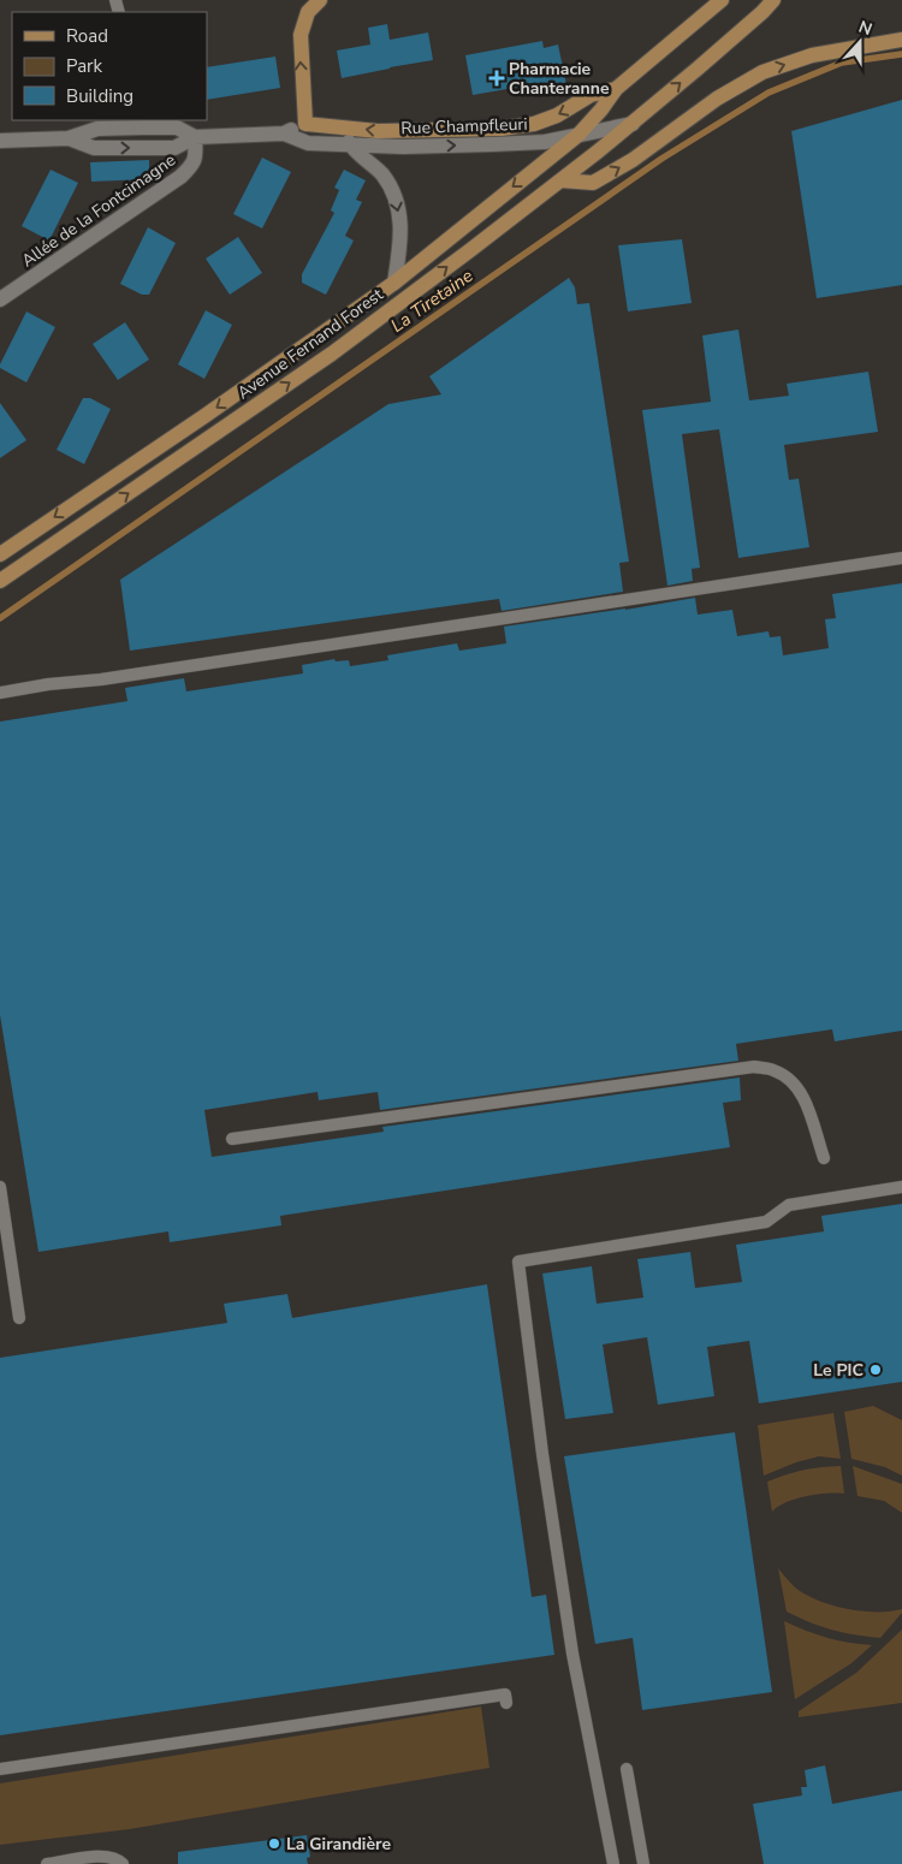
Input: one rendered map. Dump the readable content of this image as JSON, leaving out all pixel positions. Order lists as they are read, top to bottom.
{
  "streets": {
    "main road": ["Avenue Fernand Forest"],
    "street": ["Rue Champfleuri", "Allée de la Fontcimagne"]
  },
  "crossings": [
    ["Rue Champfleuri", "Allée de la Fontcimagne"],
    ["Rue Champfleuri", "Avenue Fernand Forest"]
  ],
  "water": ["La Tiretaine"],
  "places": {
    "health": ["Pharmacie Chanteranne"],
    "other": ["Le PIC", "La Girandière"]
  },
  "legend": ["Road", "Park", "Building"],
  "north": "top"
}
